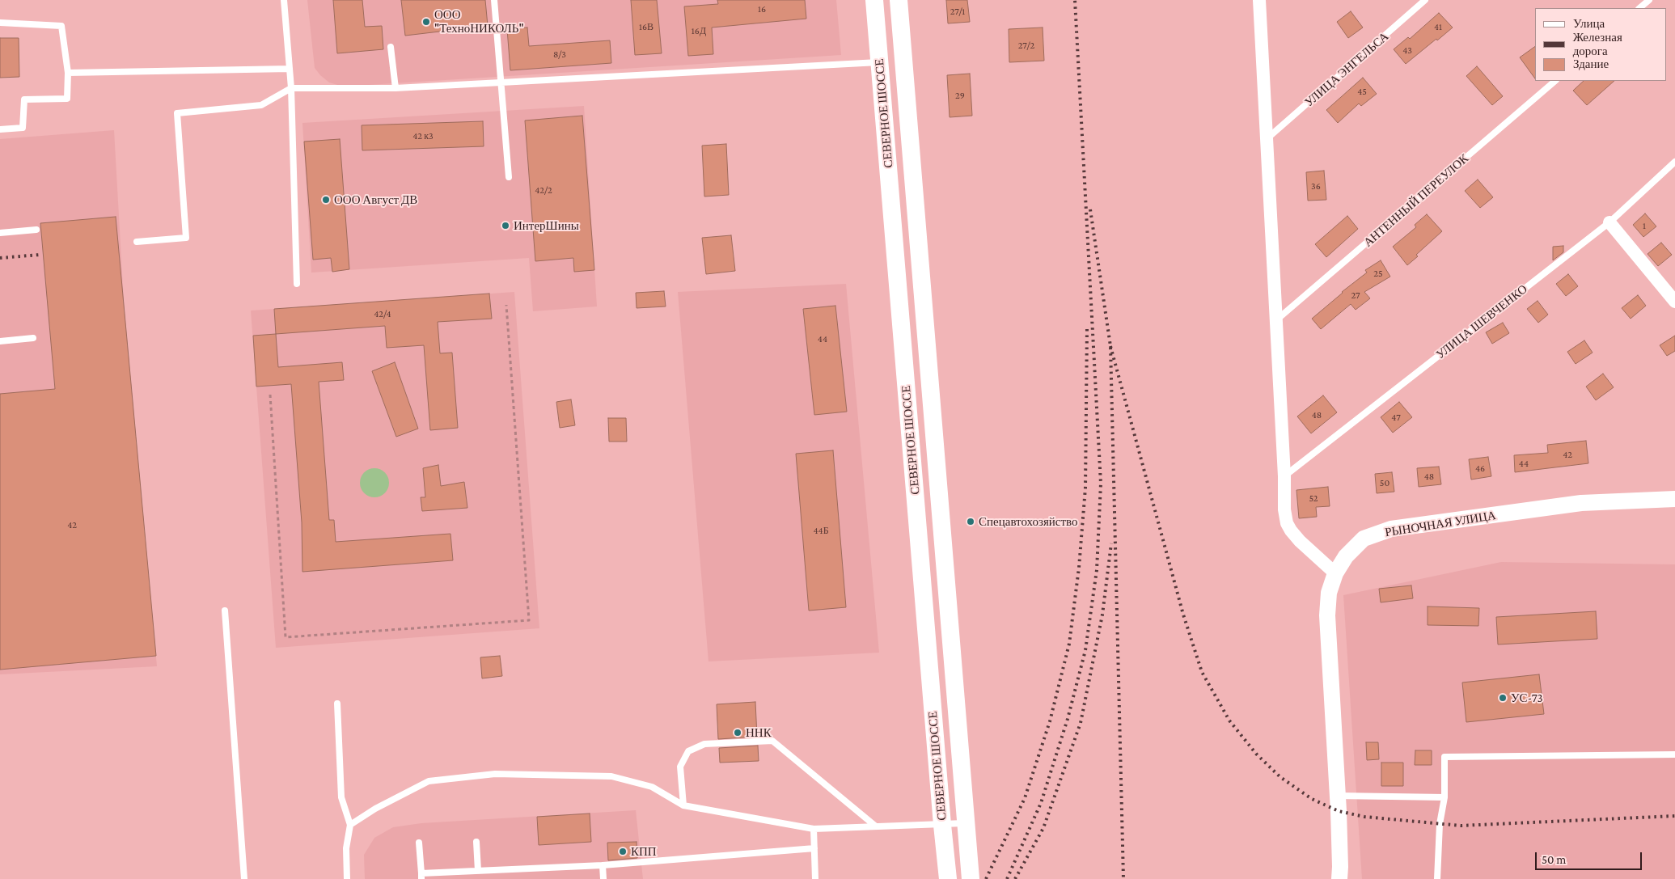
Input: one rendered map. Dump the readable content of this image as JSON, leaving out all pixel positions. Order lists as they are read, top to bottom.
{
  "streets": {
    "main road": ["СЕВЕРНОЕ ШОССЕ"],
    "street": ["РЫНОЧНАЯ УЛИЦА"],
    "lane": ["УЛИЦА ЭНГЕЛЬСА", "АНТЕННЫЙ ПЕРЕУЛОК", "УЛИЦА ШЕВЧЕНКО"]
  },
  "places": [
    "ООО \"ТехноНИКОЛЬ\"",
    "ООО Август ДВ",
    "ИнтерШины",
    "Спецавтохозяйство",
    "УС-73",
    "ННК",
    "КПП"
  ],
  "house_numbers": [
    "16",
    "27/1",
    "16В",
    "41",
    "16Д",
    "27/2",
    "43",
    "8/3",
    "45",
    "29",
    "42 к3",
    "36",
    "42/2",
    "1",
    "25",
    "27",
    "42/4",
    "44",
    "48",
    "47",
    "42",
    "44",
    "46",
    "48",
    "50",
    "52",
    "42",
    "44Б"
  ],
  "legend": ["Улица", "Железная дорога", "Здание"],
  "scale_bar": "50 m"
}
